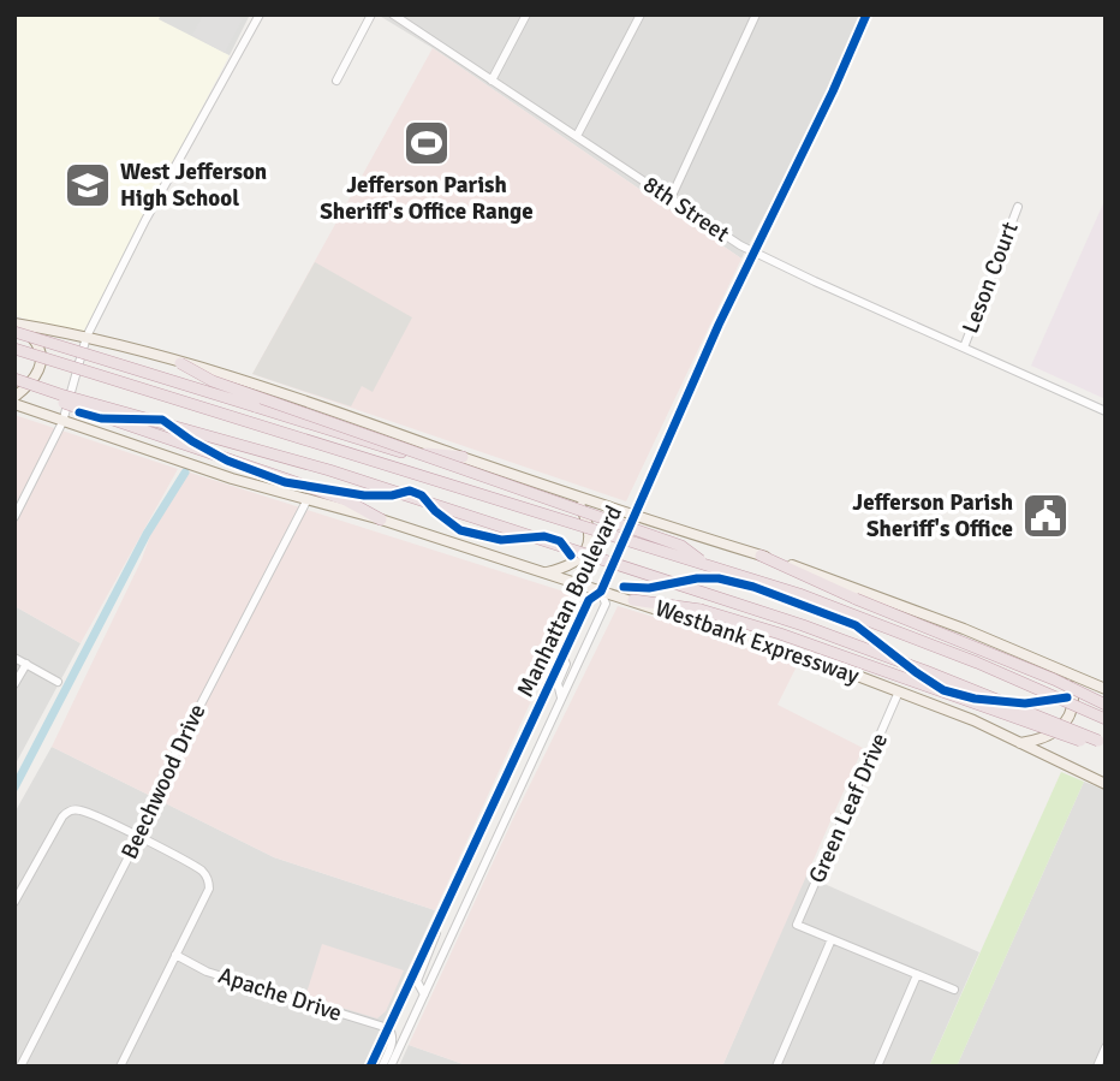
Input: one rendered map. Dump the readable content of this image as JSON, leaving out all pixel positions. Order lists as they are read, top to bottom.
{
  "streets": {
    "highway": ["Westbank Expressway"],
    "street": [
      "8th Street",
      "Leson Court",
      "Manhattan Boulevard",
      "Beechwood Drive",
      "Green Leaf Drive",
      "Apache Drive"
    ]
  },
  "crossings": [
    ["8th Street", "Leson Court"],
    ["8th Street", "Manhattan Boulevard"],
    ["Manhattan Boulevard", "Westbank Expressway"],
    ["Manhattan Boulevard", "Apache Drive"],
    ["Westbank Expressway", "Green Leaf Drive"]
  ],
  "places": {
    "sports": ["Jefferson Parish Sheriff's Office Range"],
    "school or university": ["West Jefferson High School"],
    "public building": ["Jefferson Parish Sheriff's Office"]
  }
}
